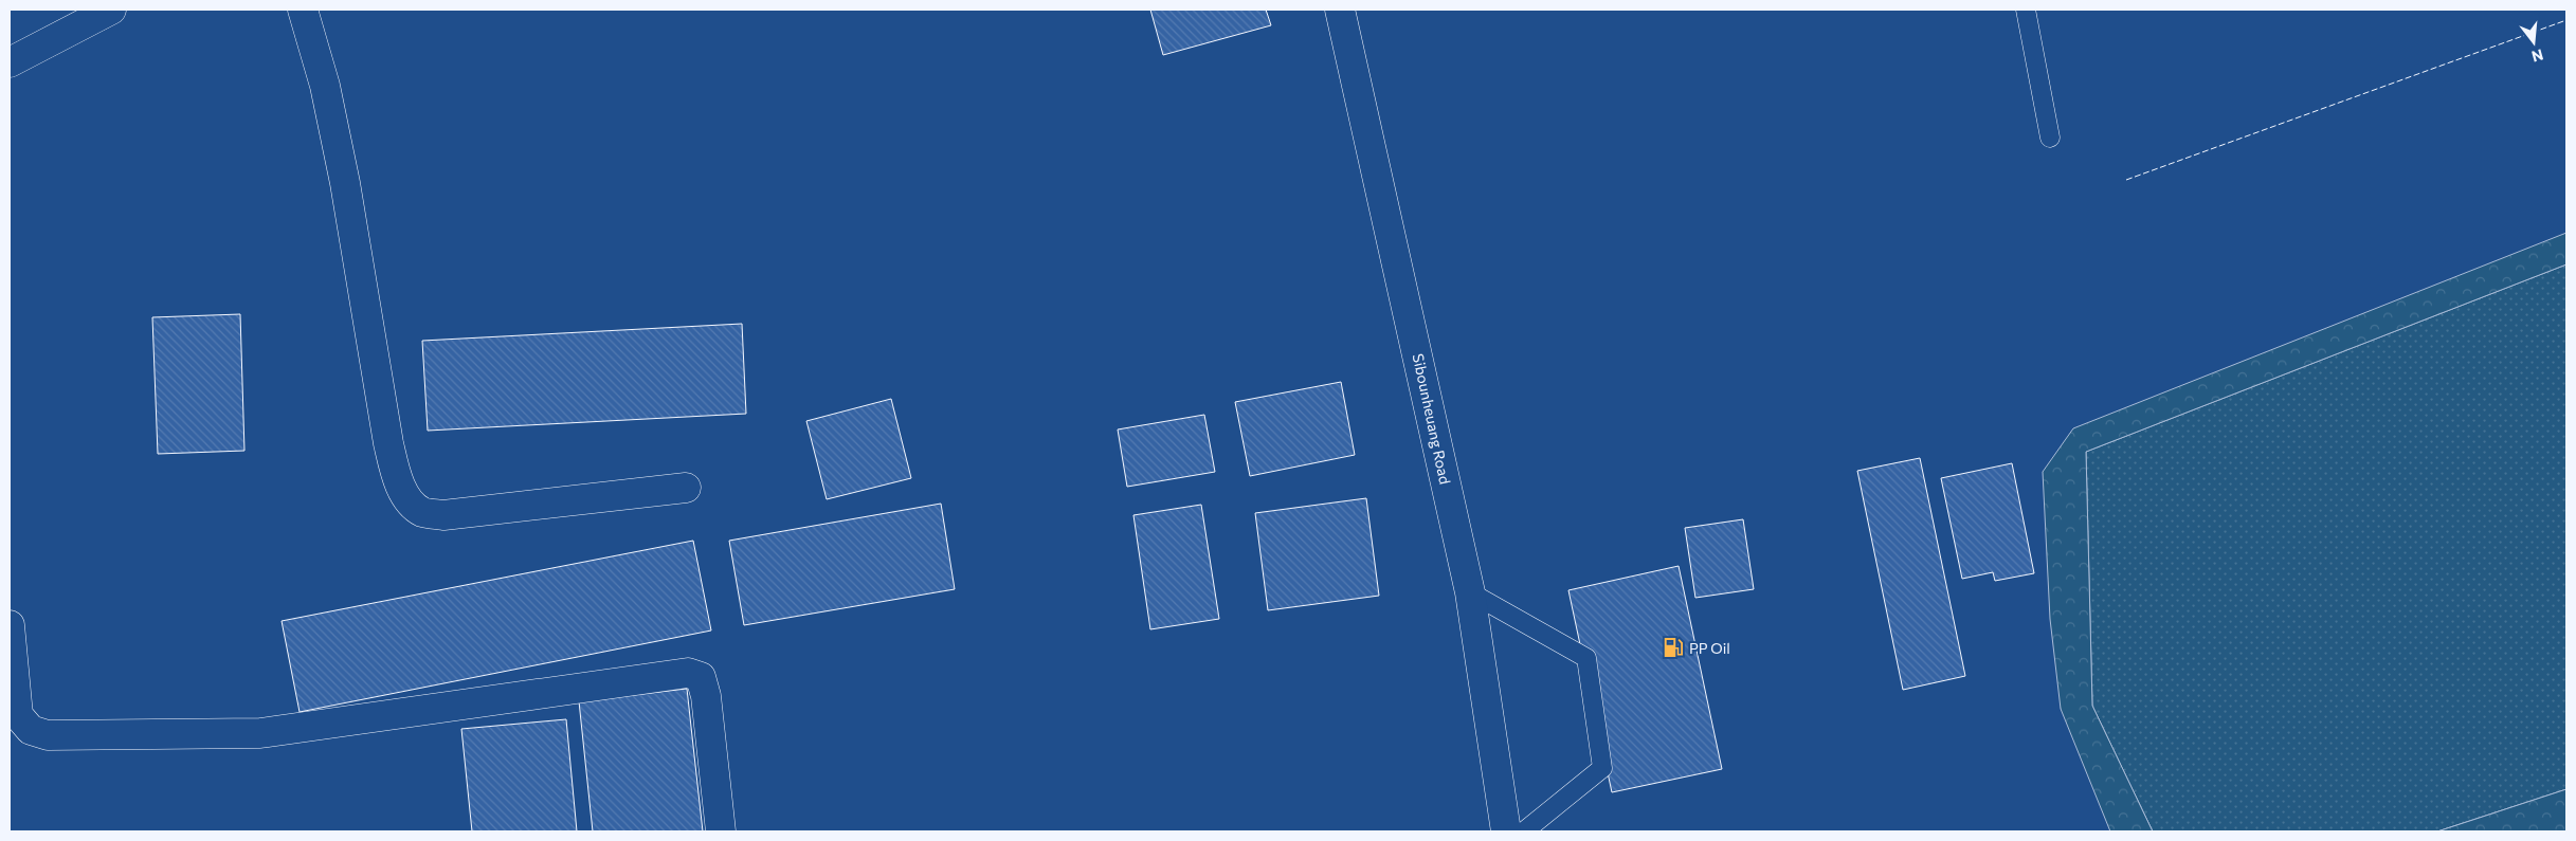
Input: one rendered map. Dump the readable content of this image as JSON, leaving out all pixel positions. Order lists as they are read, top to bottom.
{
  "streets": {
    "street": ["Sibounheuang Road"]
  },
  "places": {
    "fuel station": ["PP Oil"]
  },
  "north": "bottom"
}
